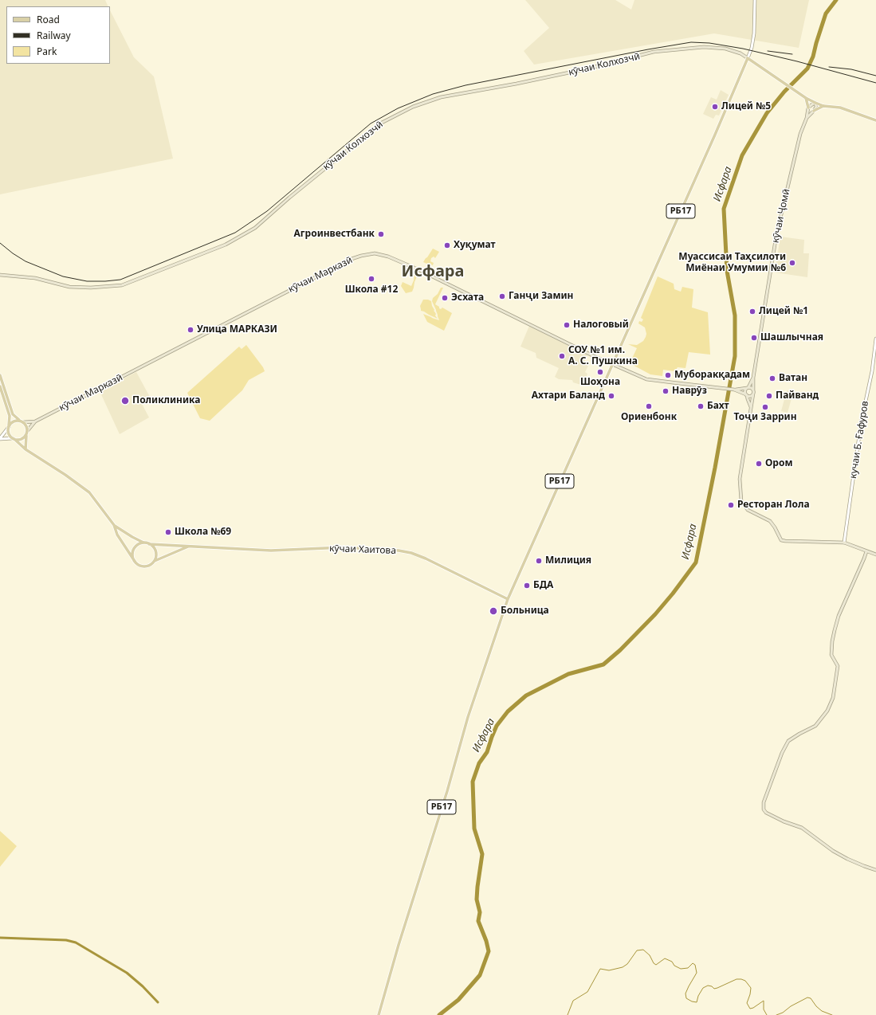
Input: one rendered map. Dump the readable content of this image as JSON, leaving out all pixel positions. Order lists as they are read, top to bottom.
{
  "streets": {
    "main road": [
      "кӯчаи Колхозчӣ",
      "РБ17",
      "кӯчаи Ҷомӣ",
      "кӯчаи Марказӣ",
      "кӯчаи Хаитова"
    ],
    "street": ["кучаи Б. Ғафуров"]
  },
  "crossings": [
    ["кӯчаи Колхозчӣ", "РБ17"],
    ["РБ17", "кӯчаи Марказӣ"],
    ["РБ17", "кӯчаи Хаитова"],
    ["кӯчаи Ҷомӣ", "кучаи Б. Ғафуров"]
  ],
  "districts": ["Исфара"],
  "water": ["Исфара"],
  "places": [
    "Лицей №5",
    "Агроинвестбанк",
    "Хуқумат",
    "Муассисаи Таҳсилоти Миёнаи Умумии №6",
    "Школа #12",
    "Ганҷи Замин",
    "Эсхата",
    "Лицей №1",
    "Налоговый",
    "Улица МАРКАЗИ",
    "Шашлычная",
    "СОУ №1 им. А. С. Пушкина",
    "Шоҳона",
    "Муборакқадам",
    "Ватан",
    "Наврӯз",
    "Ахтари Баланд",
    "Пайванд",
    "Поликлиника",
    "Ориенбонк",
    "Бахт",
    "Тоҷи Заррин",
    "Ором",
    "Ресторан Лола",
    "Школа №69",
    "Милиция",
    "БДА",
    "Больница"
  ],
  "legend": ["Road", "Railway", "Park"]
}
